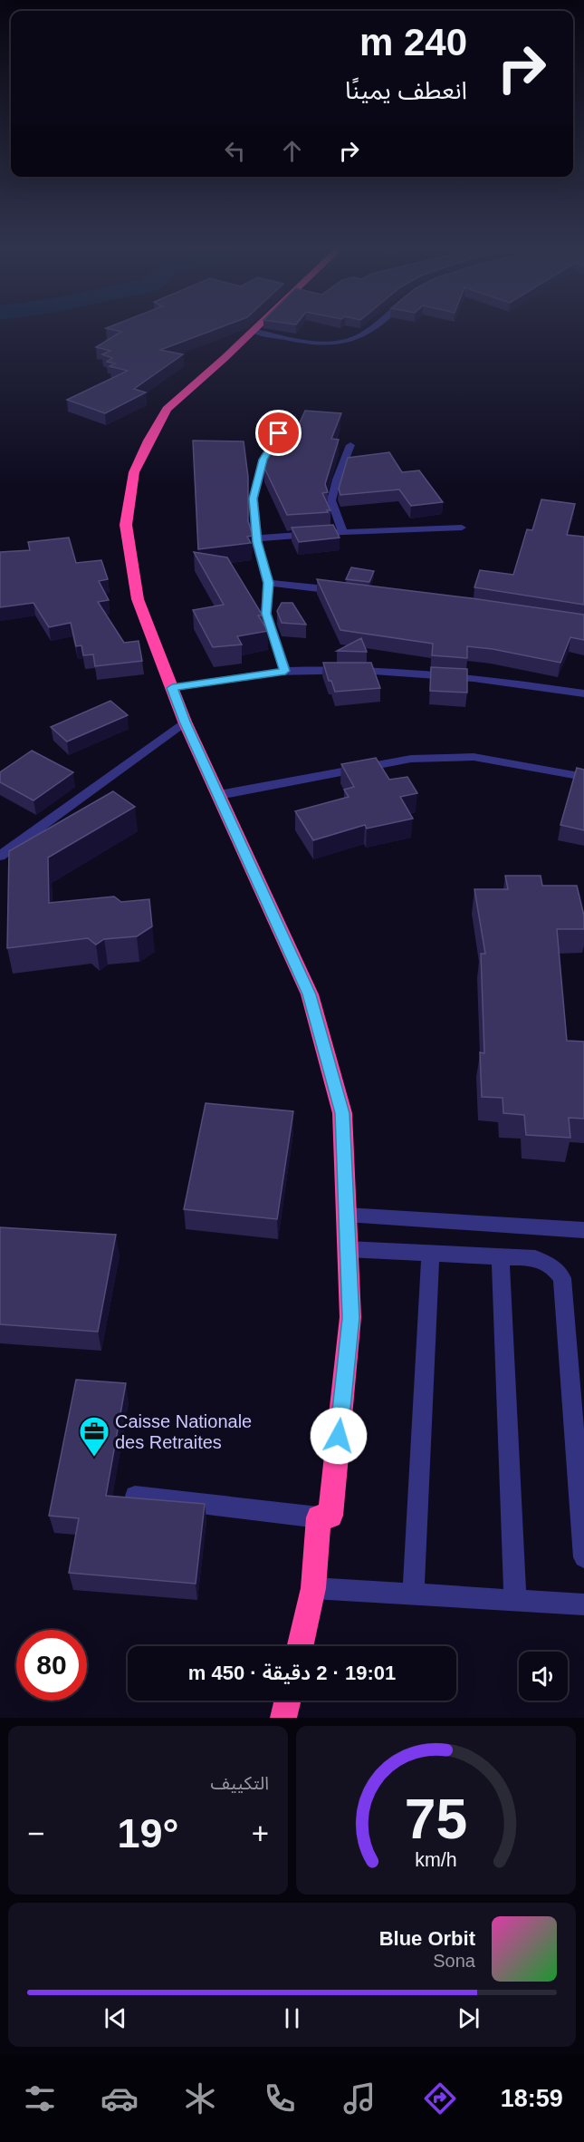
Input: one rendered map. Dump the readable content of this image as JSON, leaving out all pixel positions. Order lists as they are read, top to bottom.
{
  "places": {
    "office": ["Caisse Nationale des Retraites"]
  },
  "page": {
    "turn": ["240 m", "انعطف يمينًا"],
    "limit": "80",
    "trip": "19:01 · 2 دقيقة · 450 m",
    "tile": "التكييف",
    "heat": ["−", "19°", "+"],
    "song": ["Blue Orbit", "Sona"],
    "tabs": "18:59",
    "gauge": ["75", "km/h"]
  }
}
